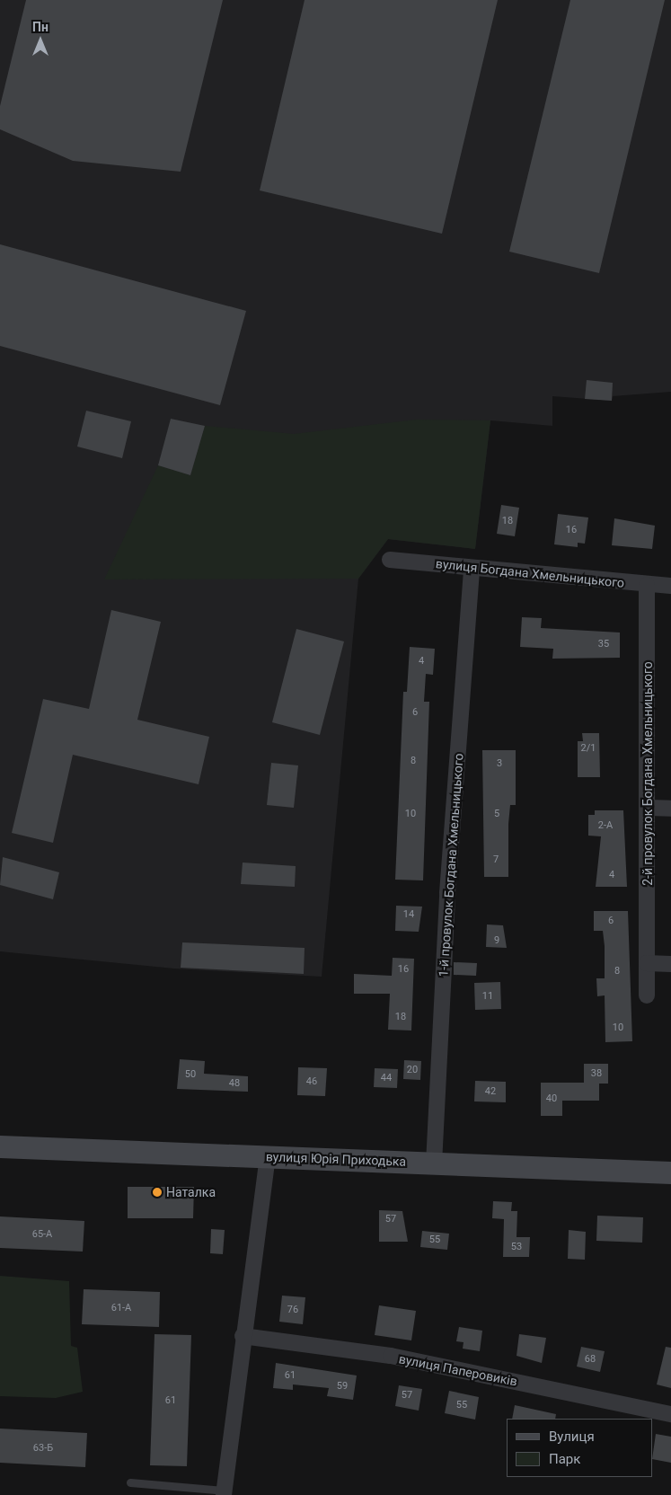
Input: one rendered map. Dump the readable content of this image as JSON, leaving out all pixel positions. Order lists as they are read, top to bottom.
{
  "streets": {
    "street": [
      "вулиця Богдана Хмельницького",
      "2-й провулок Богдана Хмельницького",
      "1-й провулок Богдана Хмельницького",
      "вулиця Юрія Приходька",
      "вулиця Паперовиків"
    ]
  },
  "crossings": [
    ["вулиця Богдана Хмельницького", "2-й провулок Богдана Хмельницького"],
    ["вулиця Богдана Хмельницького", "1-й провулок Богдана Хмельницького"],
    ["1-й провулок Богдана Хмельницького", "вулиця Юрія Приходька"]
  ],
  "places": ["Наталка"],
  "house_numbers": [
    "18",
    "16",
    "35",
    "4",
    "6",
    "2/1",
    "8",
    "3",
    "10",
    "5",
    "2-А",
    "7",
    "4",
    "14",
    "6",
    "9",
    "16",
    "8",
    "11",
    "18",
    "10",
    "20",
    "38",
    "50",
    "44",
    "46",
    "48",
    "42",
    "40",
    "57",
    "65-А",
    "55",
    "53",
    "61-А",
    "76",
    "68",
    "61",
    "59",
    "57",
    "61",
    "55",
    "63-Б"
  ],
  "legend": ["Вулиця", "Парк"],
  "north": "top"
}
